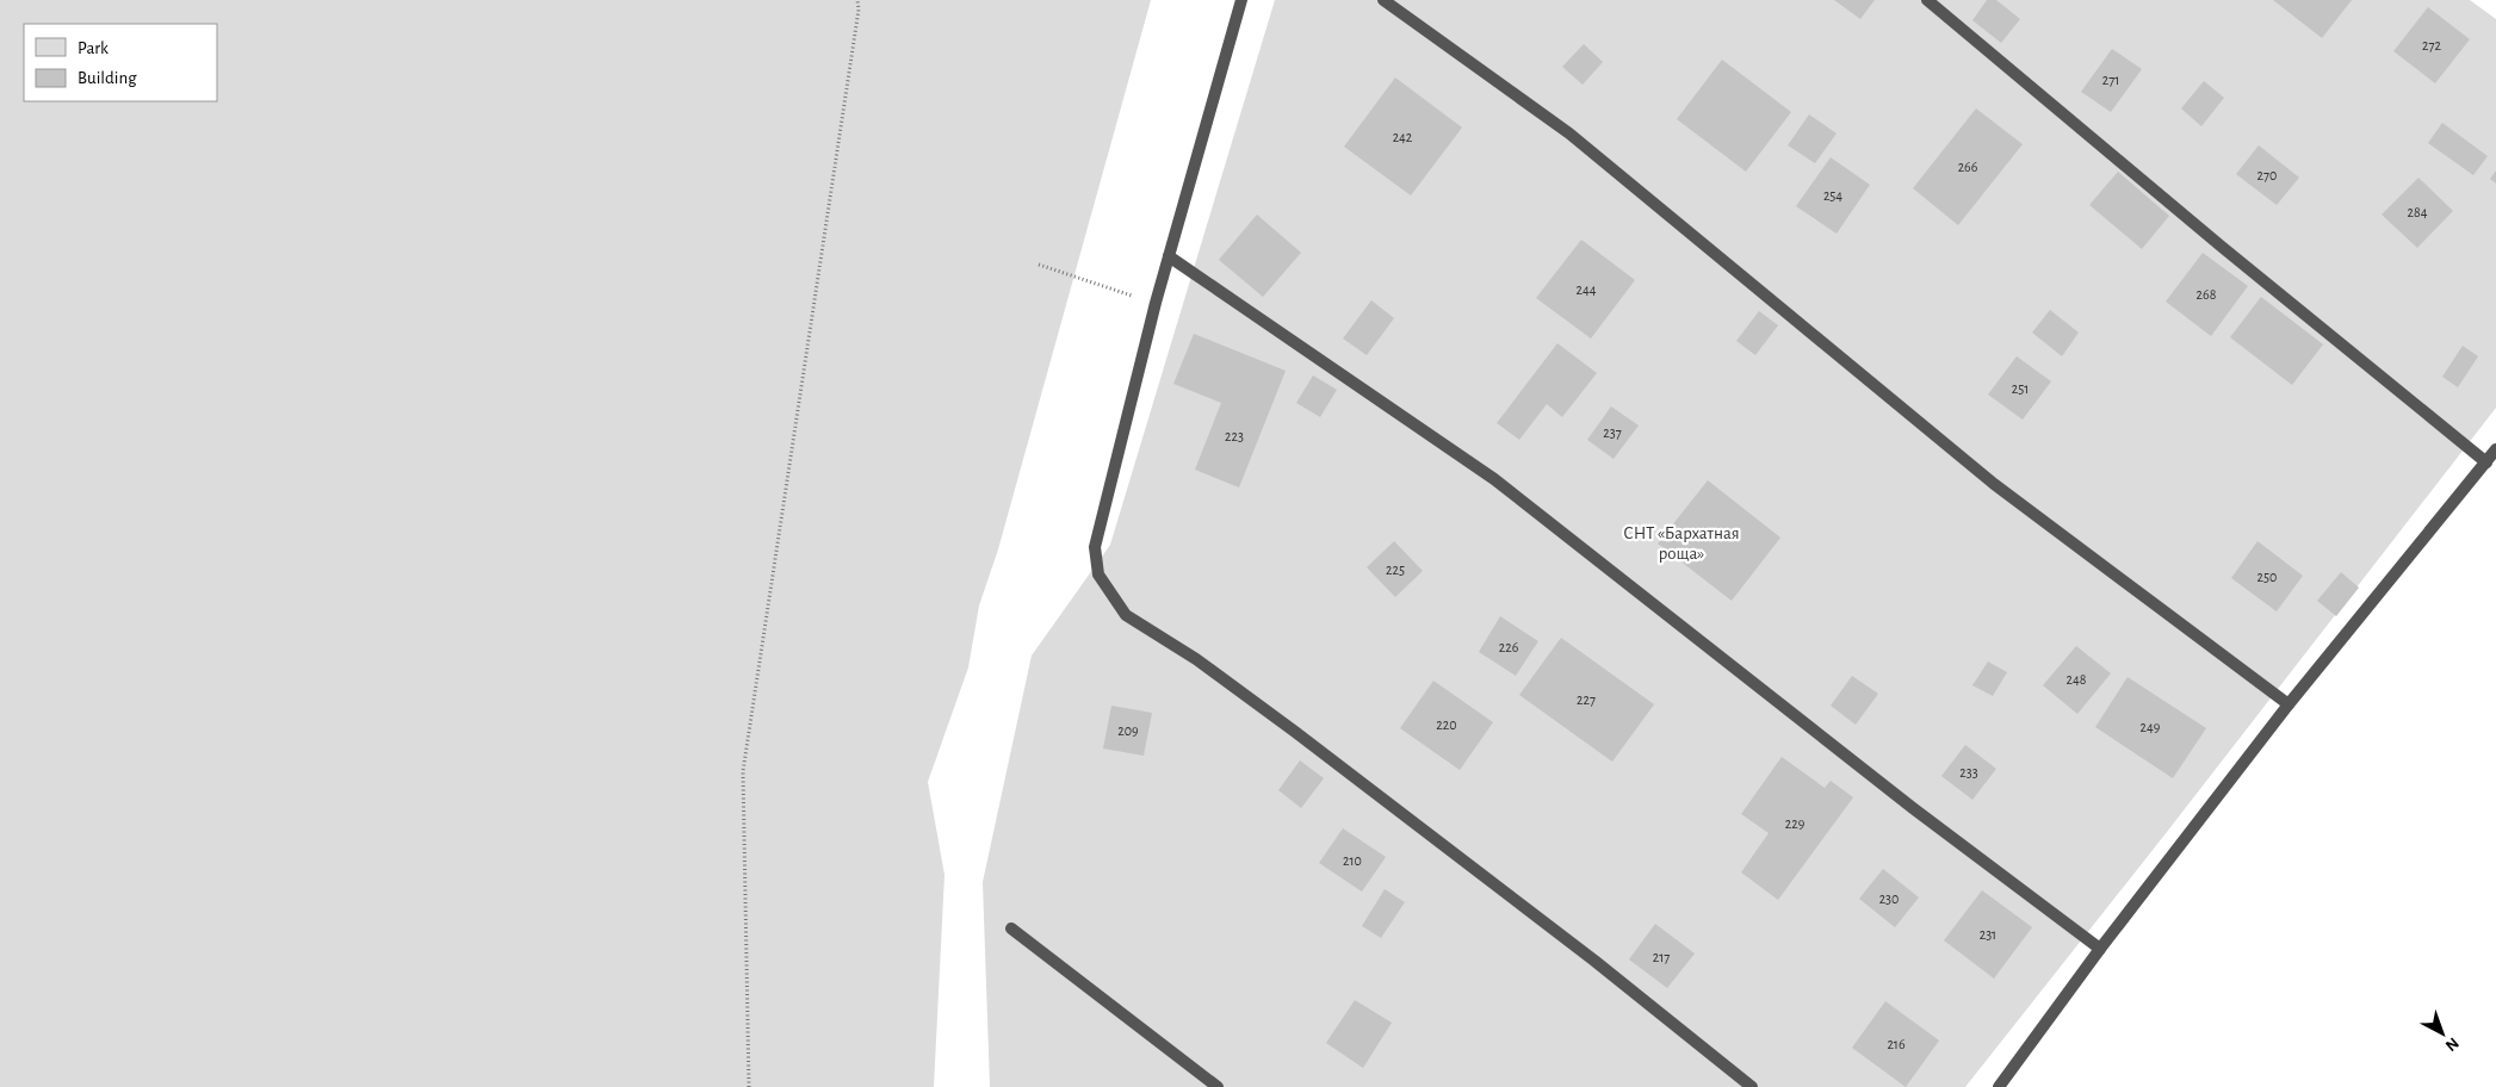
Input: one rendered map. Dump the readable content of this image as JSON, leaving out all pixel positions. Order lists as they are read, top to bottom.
{
  "parks": ["СНТ «Бархатная роща»"],
  "house_numbers": [
    "272",
    "271",
    "242",
    "266",
    "270",
    "254",
    "284",
    "244",
    "268",
    "251",
    "237",
    "223",
    "225",
    "250",
    "226",
    "248",
    "227",
    "220",
    "249",
    "209",
    "233",
    "229",
    "210",
    "230",
    "231",
    "217",
    "216"
  ],
  "legend": ["Park", "Building"],
  "north": "bottom right"
}
